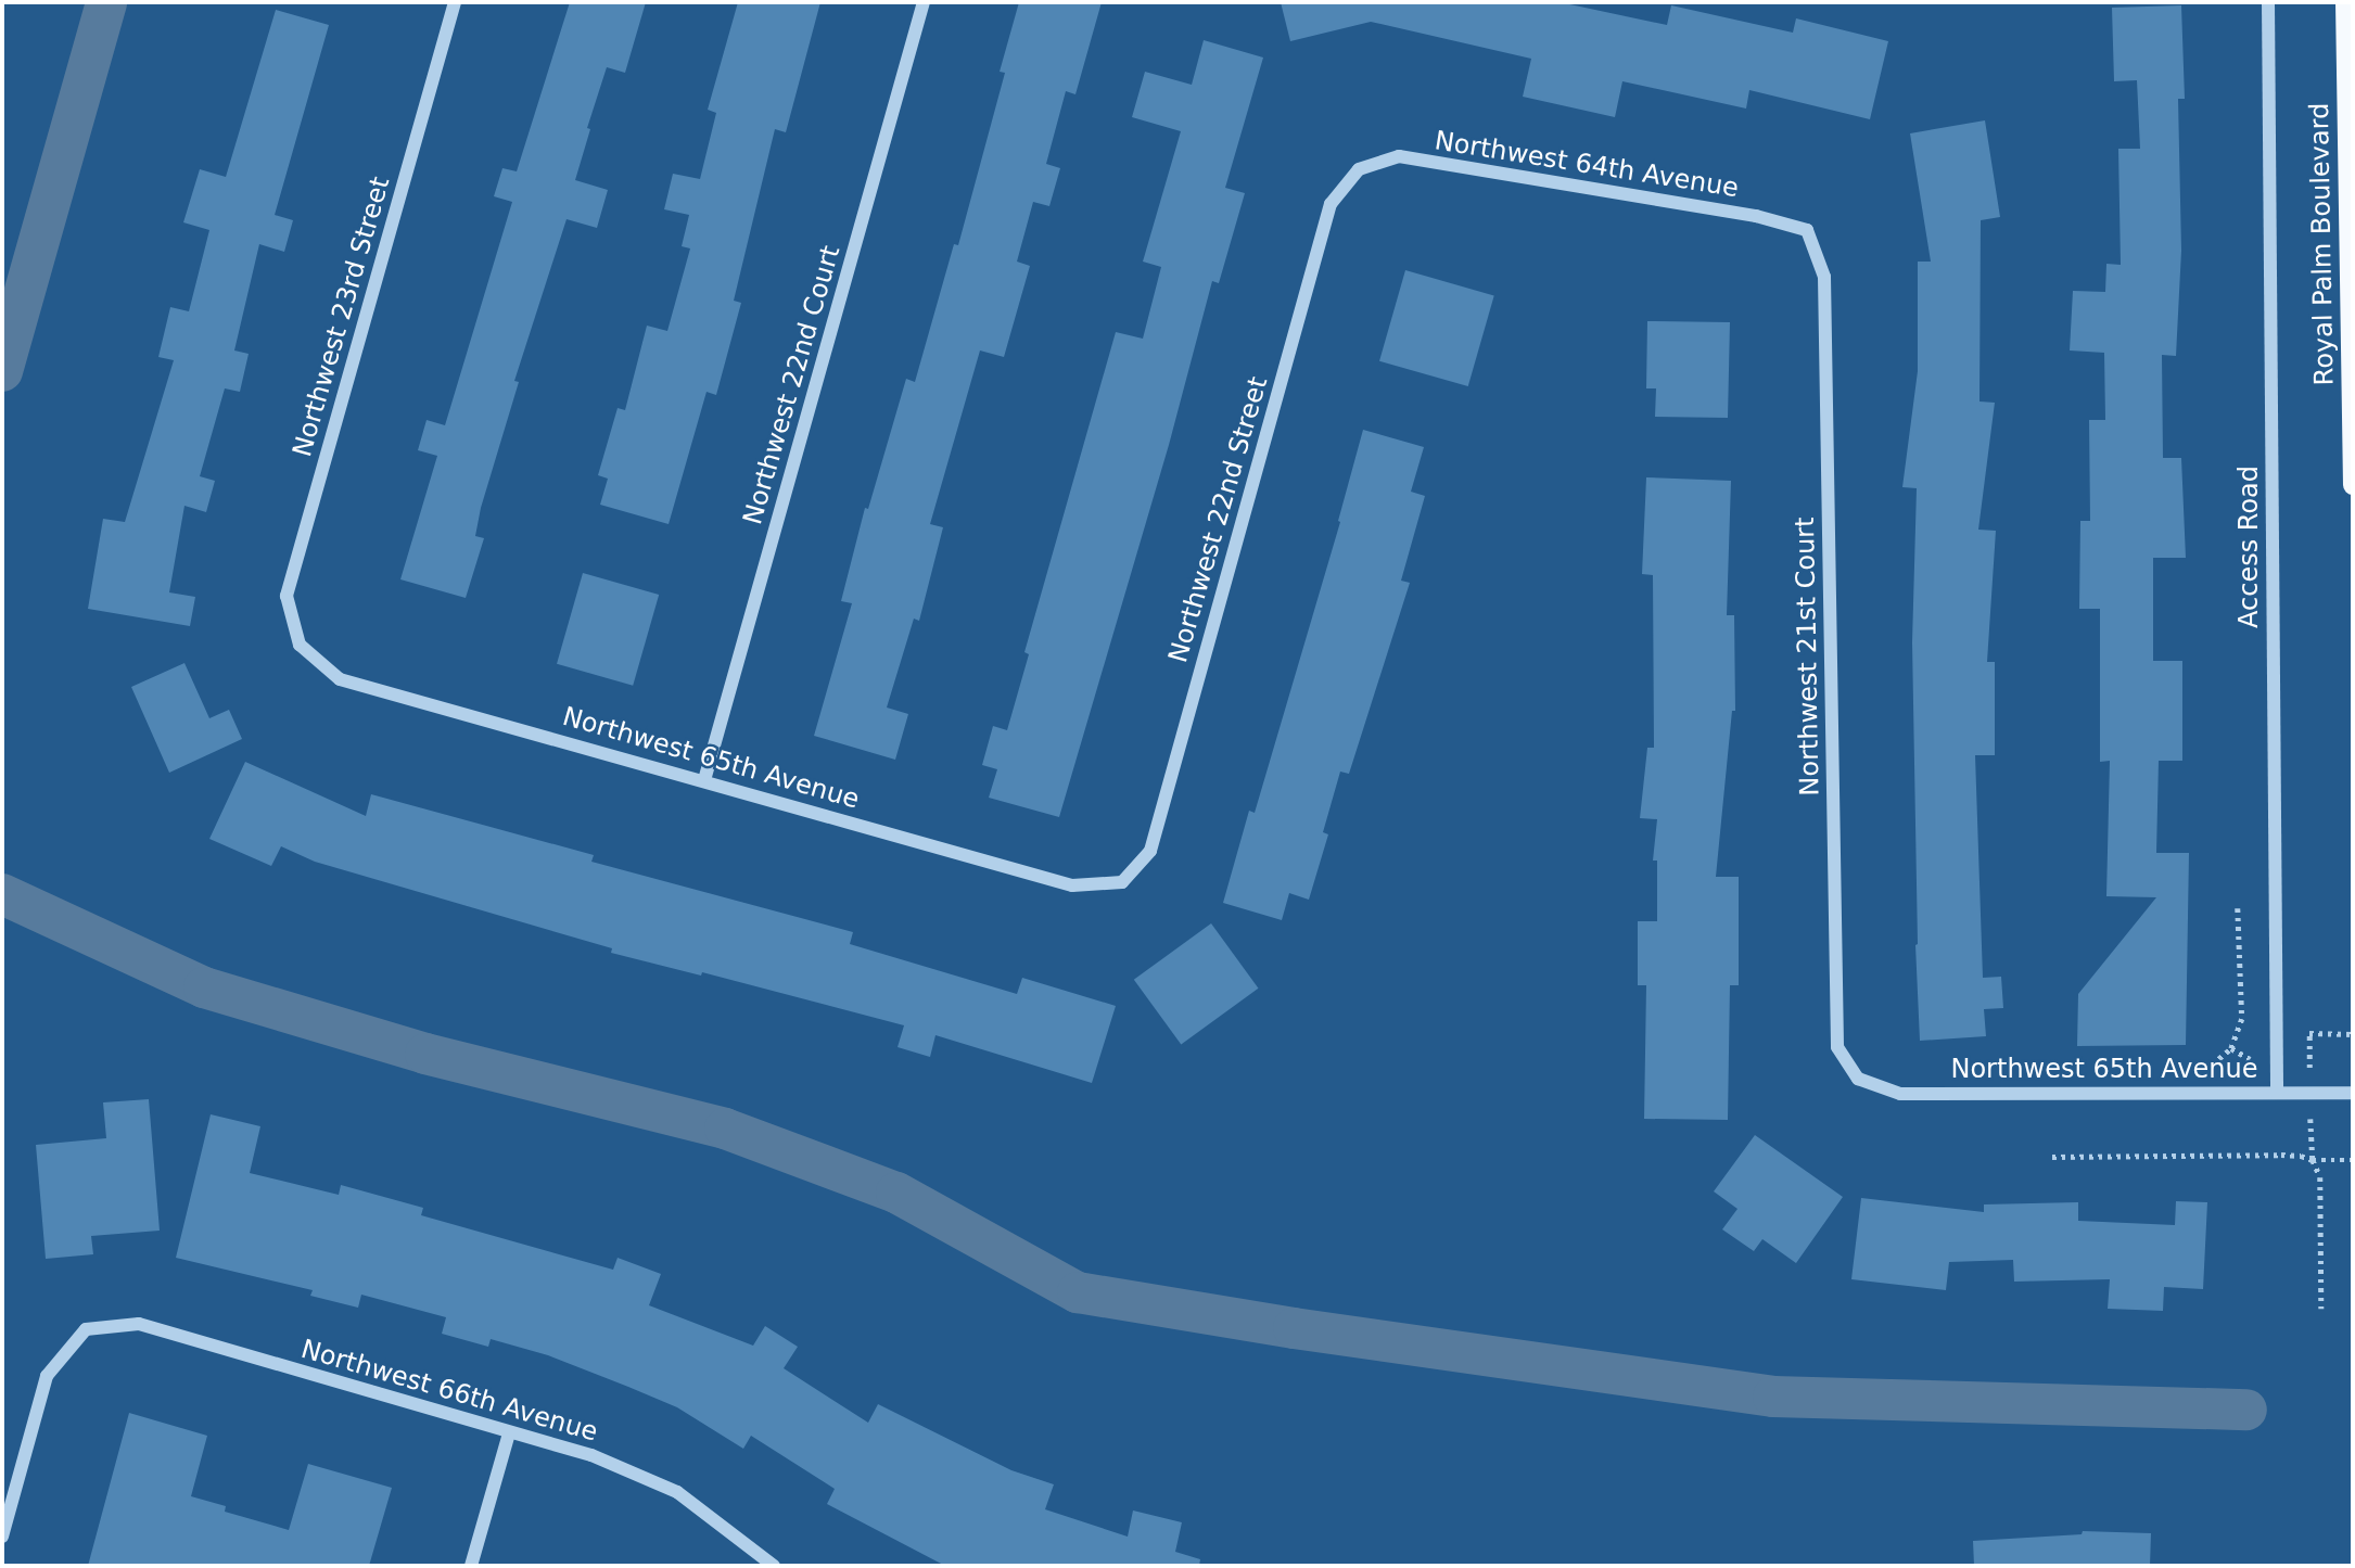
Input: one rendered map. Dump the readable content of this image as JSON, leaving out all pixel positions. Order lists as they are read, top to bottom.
{
  "streets": {
    "main road": ["Royal Palm Boulevard"],
    "street": [
      "Northwest 64th Avenue",
      "Northwest 23rd Street",
      "Northwest 22nd Court",
      "Northwest 22nd Street",
      "Access Road",
      "Northwest 21st Court",
      "Northwest 65th Avenue",
      "Northwest 66th Avenue"
    ]
  },
  "crossings": [
    ["Northwest 64th Avenue", "Northwest 22nd Street"],
    ["Northwest 64th Avenue", "Northwest 21st Court"],
    ["Northwest 23rd Street", "Northwest 65th Avenue"],
    ["Northwest 22nd Court", "Northwest 65th Avenue"],
    ["Northwest 22nd Street", "Northwest 65th Avenue"],
    ["Access Road", "Northwest 65th Avenue"],
    ["Northwest 21st Court", "Northwest 65th Avenue"]
  ]
}
